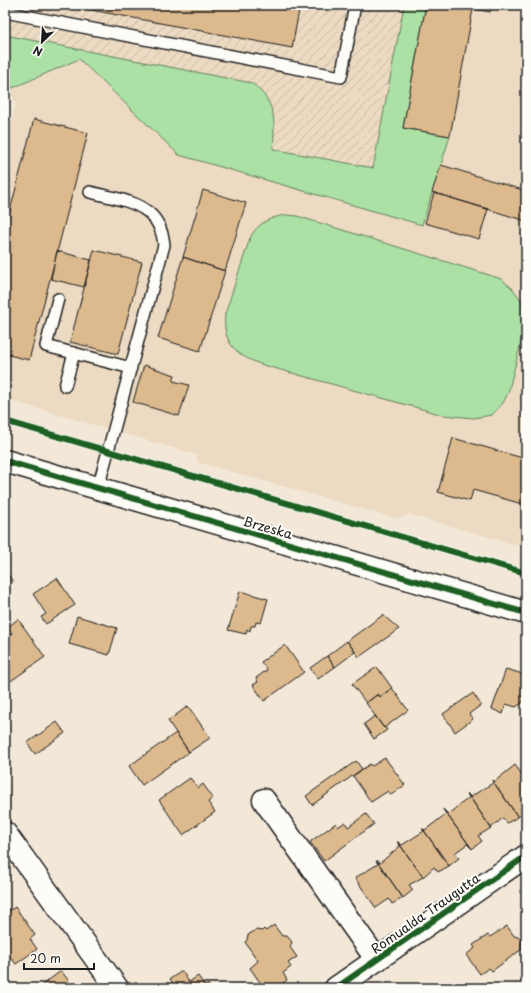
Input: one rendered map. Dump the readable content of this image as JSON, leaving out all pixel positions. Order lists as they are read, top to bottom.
{
  "streets": {
    "street": ["Brzeska", "Romualda Traugutta"]
  },
  "scale_bar": "20 m",
  "north": "bottom left"
}
